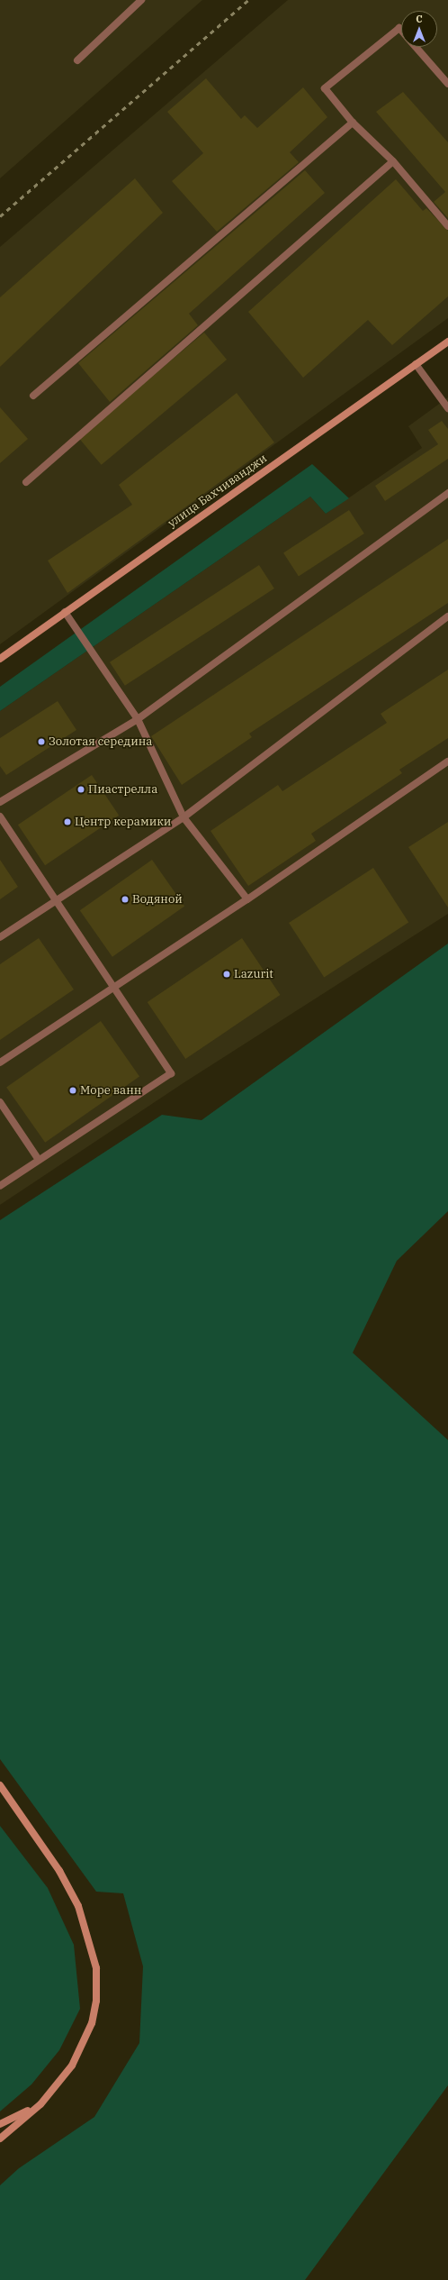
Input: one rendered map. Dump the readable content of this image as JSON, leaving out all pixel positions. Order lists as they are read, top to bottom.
{
  "streets": {
    "main road": ["улица Бахчиванджи"]
  },
  "places": [
    "Золотая середина",
    "Пиастрелла",
    "Центр керамики",
    "Водяной",
    "Lazurit",
    "Море ванн"
  ],
  "north": "top"
}
